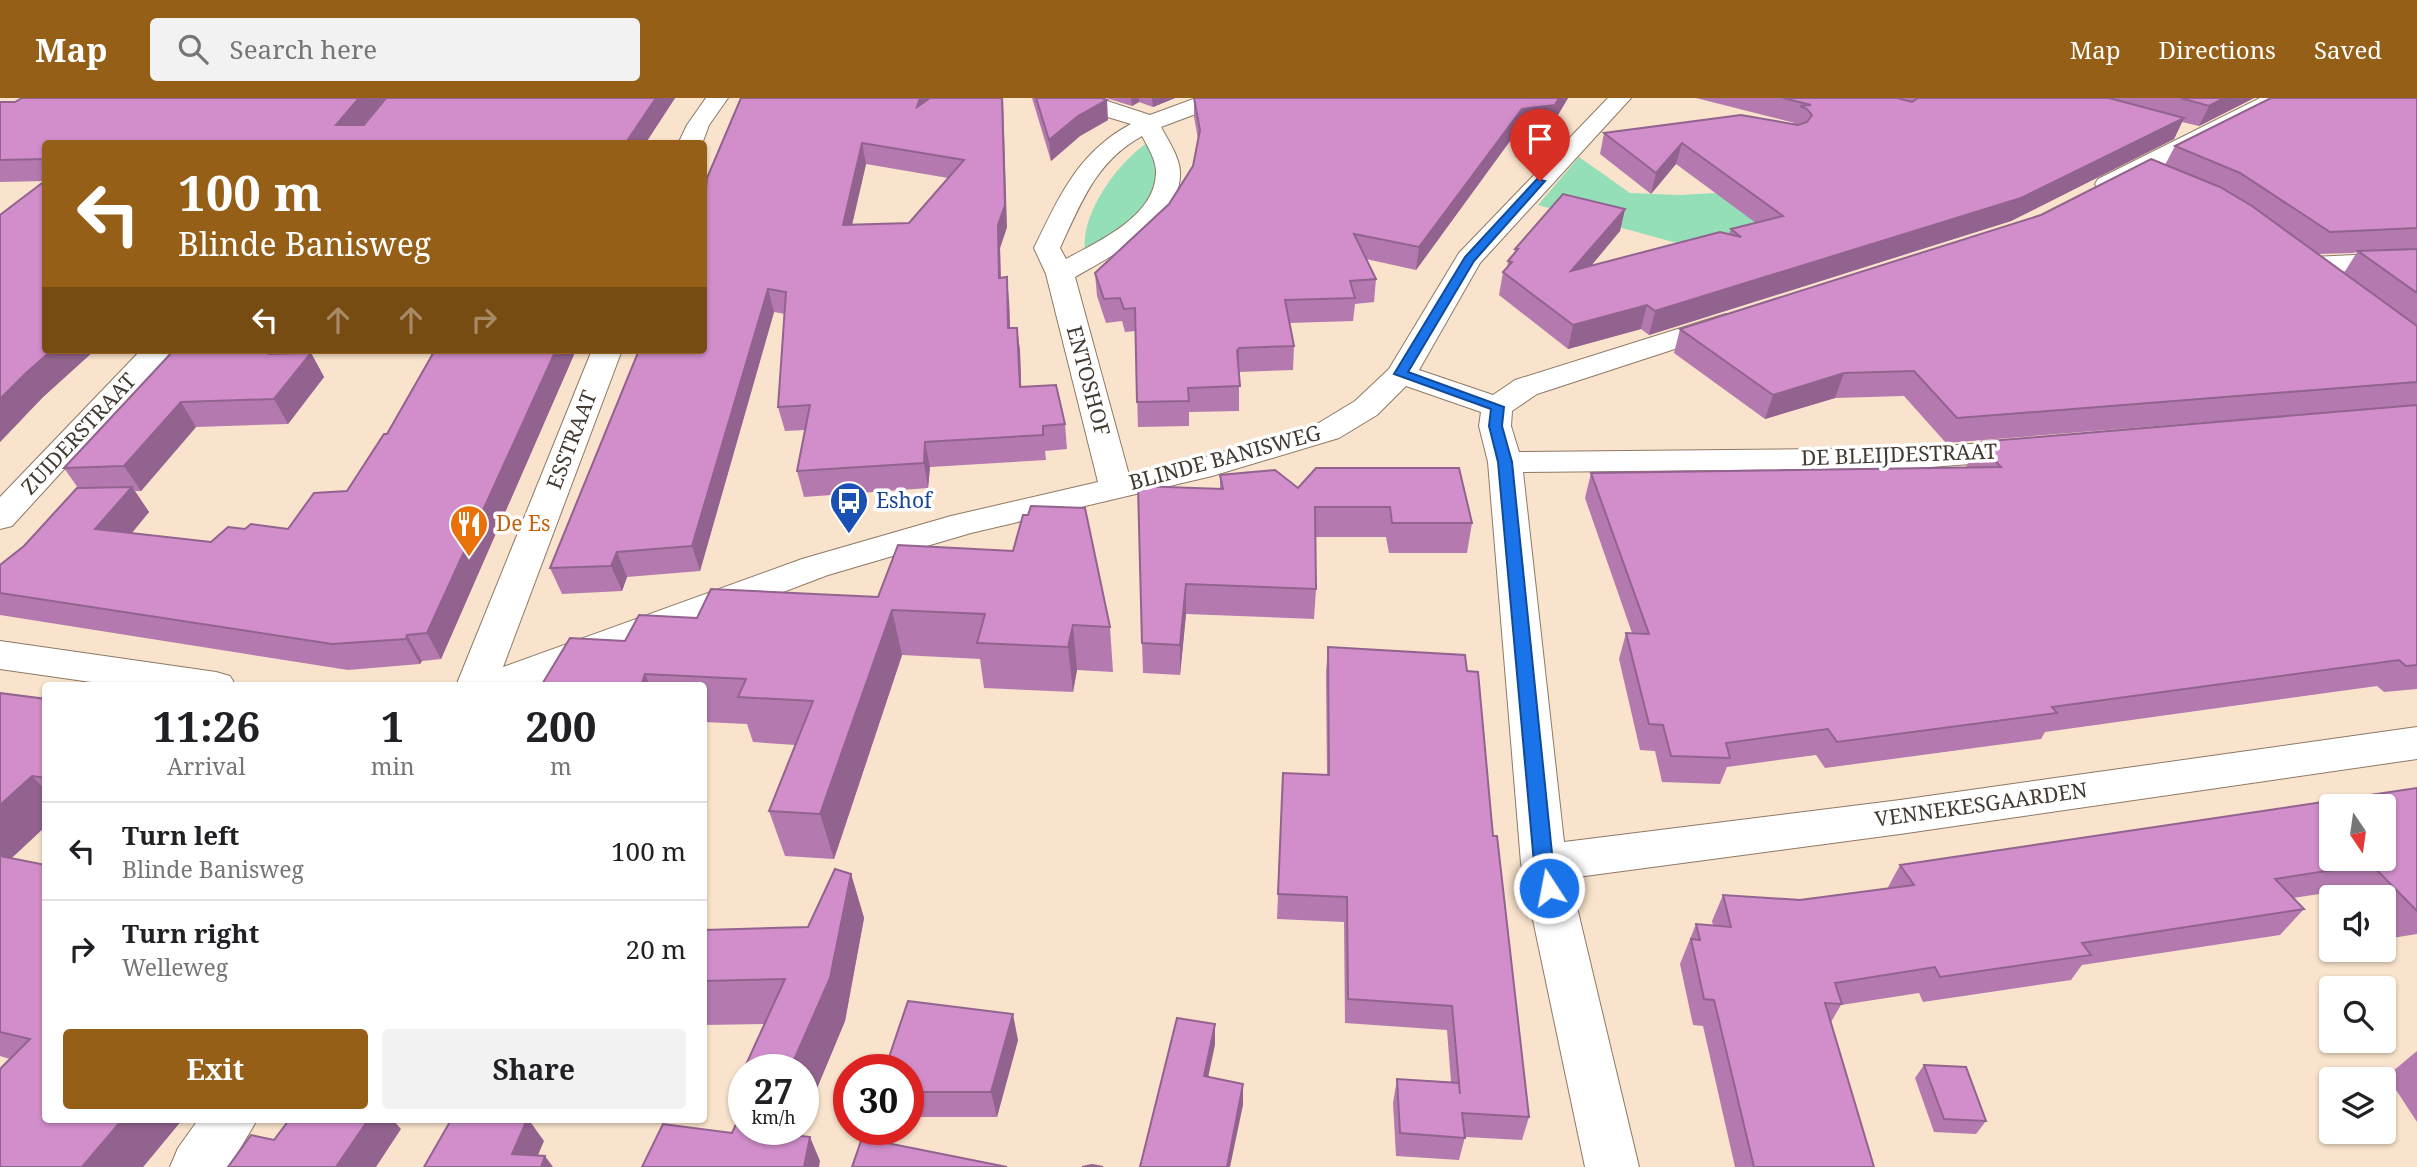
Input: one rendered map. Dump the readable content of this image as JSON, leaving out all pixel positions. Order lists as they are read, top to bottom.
{
  "streets": {
    "street": [
      "ENTOSHOF",
      "ZUIDERSTRAAT",
      "ESSTRAAT",
      "DE BLEIJDESTRAAT",
      "BLINDE BANISWEG",
      "VENNEKESGAARDEN"
    ]
  },
  "crossings": [
    ["ENTOSHOF", "BLINDE BANISWEG"]
  ],
  "places": {
    "bus stop": ["Eshof"],
    "restaurant": ["De Es"]
  },
  "north": "bottom",
  "page": {
    "header": "Map",
    "search": "Search here",
    "nav": ["Map", "Directions", "Saved"],
    "turn": ["100 m", "Blinde Banisweg"],
    "eta": [
      "11:26",
      "Arrival",
      "1",
      "min",
      "200",
      "m"
    ],
    "list": [
      {
        "name": "Turn left",
        "note": "Blinde Banisweg",
        "value": "100 m"
      },
      {
        "name": "Turn right",
        "note": "Welleweg",
        "value": "20 m"
      }
    ],
    "buttons": ["Exit", "Share"],
    "speed": "27 km/h",
    "limit": "30"
  }
}
